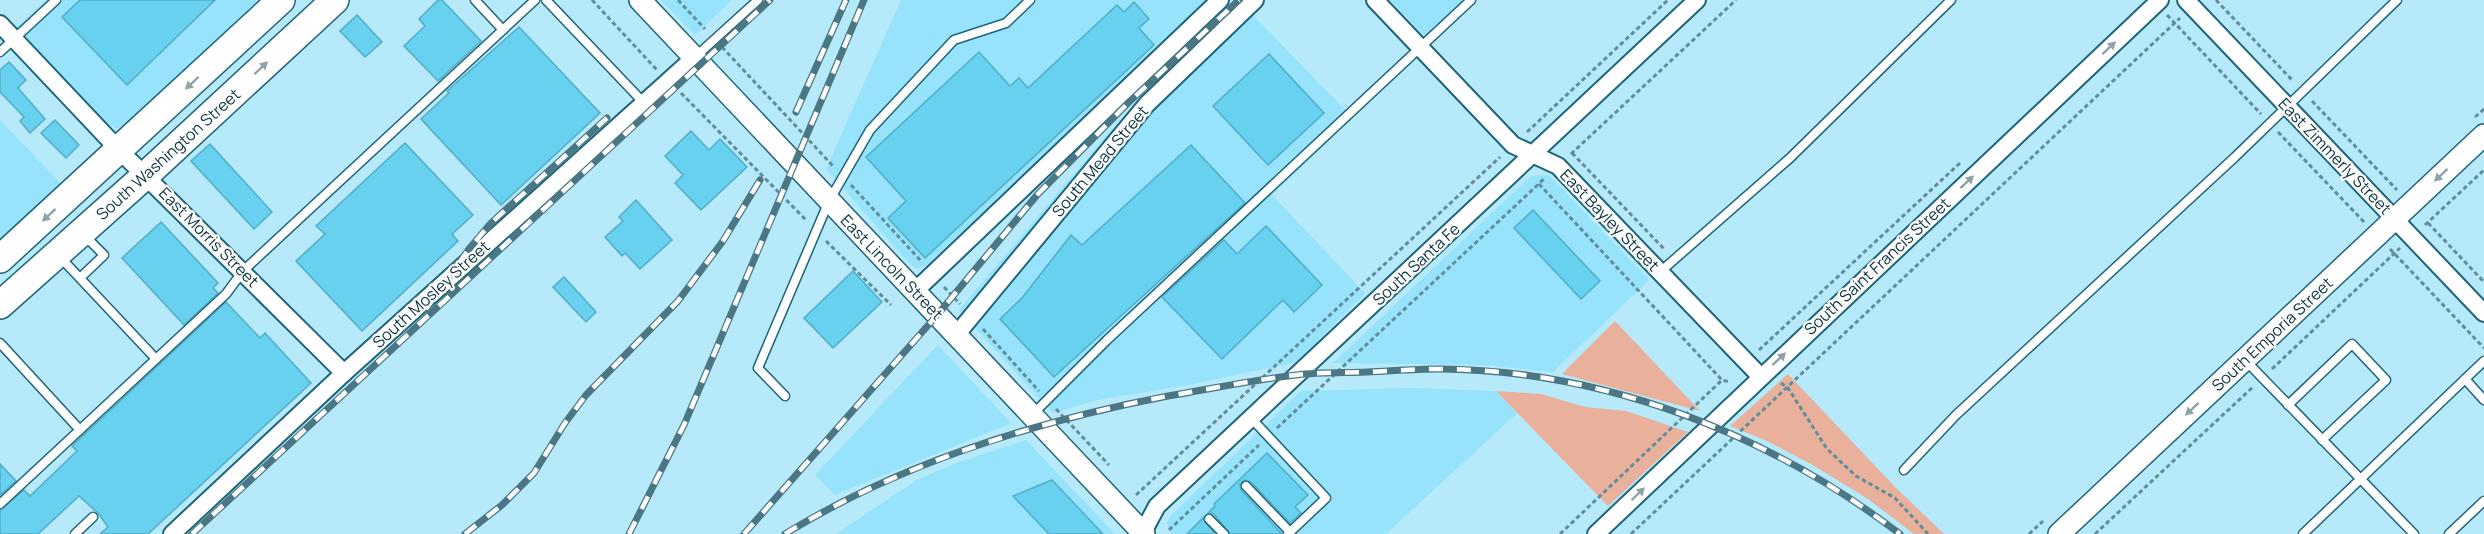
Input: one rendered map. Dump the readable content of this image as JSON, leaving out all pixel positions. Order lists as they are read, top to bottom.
{
  "streets": {
    "main road": ["South Washington Street"],
    "street": [
      "East Zimmerly Street",
      "South Mead Street",
      "East Bayley Street",
      "East Morris Street",
      "South Santa Fe",
      "South Saint Francis Street",
      "East Lincoln Street",
      "South Mosley Street",
      "South Emporia Street"
    ]
  },
  "crossings": [
    ["South Washington Street", "East Morris Street"],
    ["East Zimmerly Street", "South Emporia Street"],
    ["South Mead Street", "East Lincoln Street"],
    ["East Bayley Street", "South Santa Fe"],
    ["East Bayley Street", "South Saint Francis Street"],
    ["East Morris Street", "South Mosley Street"],
    ["South Santa Fe", "East Lincoln Street"],
    ["East Lincoln Street", "South Mosley Street"]
  ],
  "one_way": ["South Saint Francis Street", "South Emporia Street"]
}
